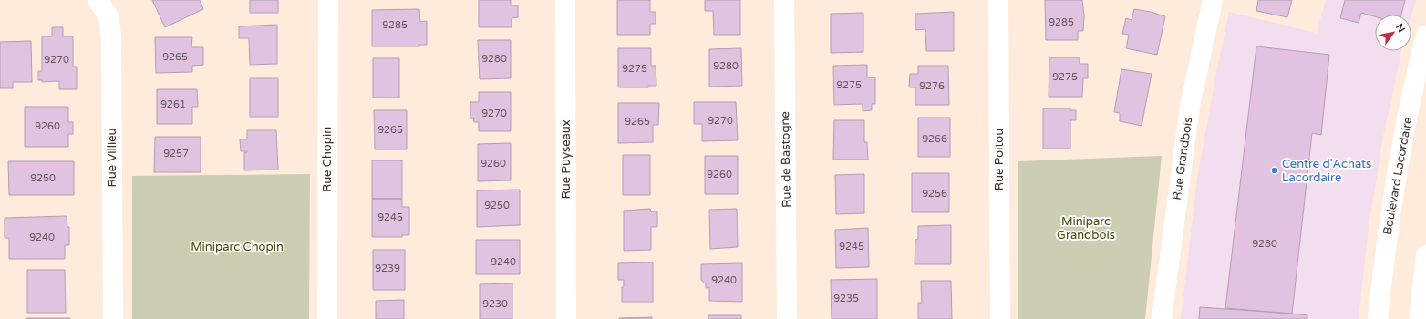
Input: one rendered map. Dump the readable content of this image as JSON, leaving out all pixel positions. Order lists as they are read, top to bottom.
{
  "streets": {
    "street": [
      "Rue Villieu",
      "Rue Grandbois",
      "Rue Chopin",
      "Rue Puyseaux",
      "Rue de Bastogne",
      "Rue Poitou",
      "Boulevard Lacordaire"
    ]
  },
  "parks": ["Miniparc Grandbois", "Miniparc Chopin"],
  "places": ["Centre d'Achats Lacordaire"],
  "house_numbers": [
    "9285",
    "9285",
    "9265",
    "9280",
    "9270",
    "9280",
    "9275",
    "9275",
    "9275",
    "9276",
    "9261",
    "9270",
    "9270",
    "9265",
    "9260",
    "9265",
    "9266",
    "9257",
    "9260",
    "9260",
    "9250",
    "9256",
    "9250",
    "9245",
    "9240",
    "9280",
    "9245",
    "9240",
    "9239",
    "9240",
    "9235",
    "9230"
  ],
  "north": "top right"
}
